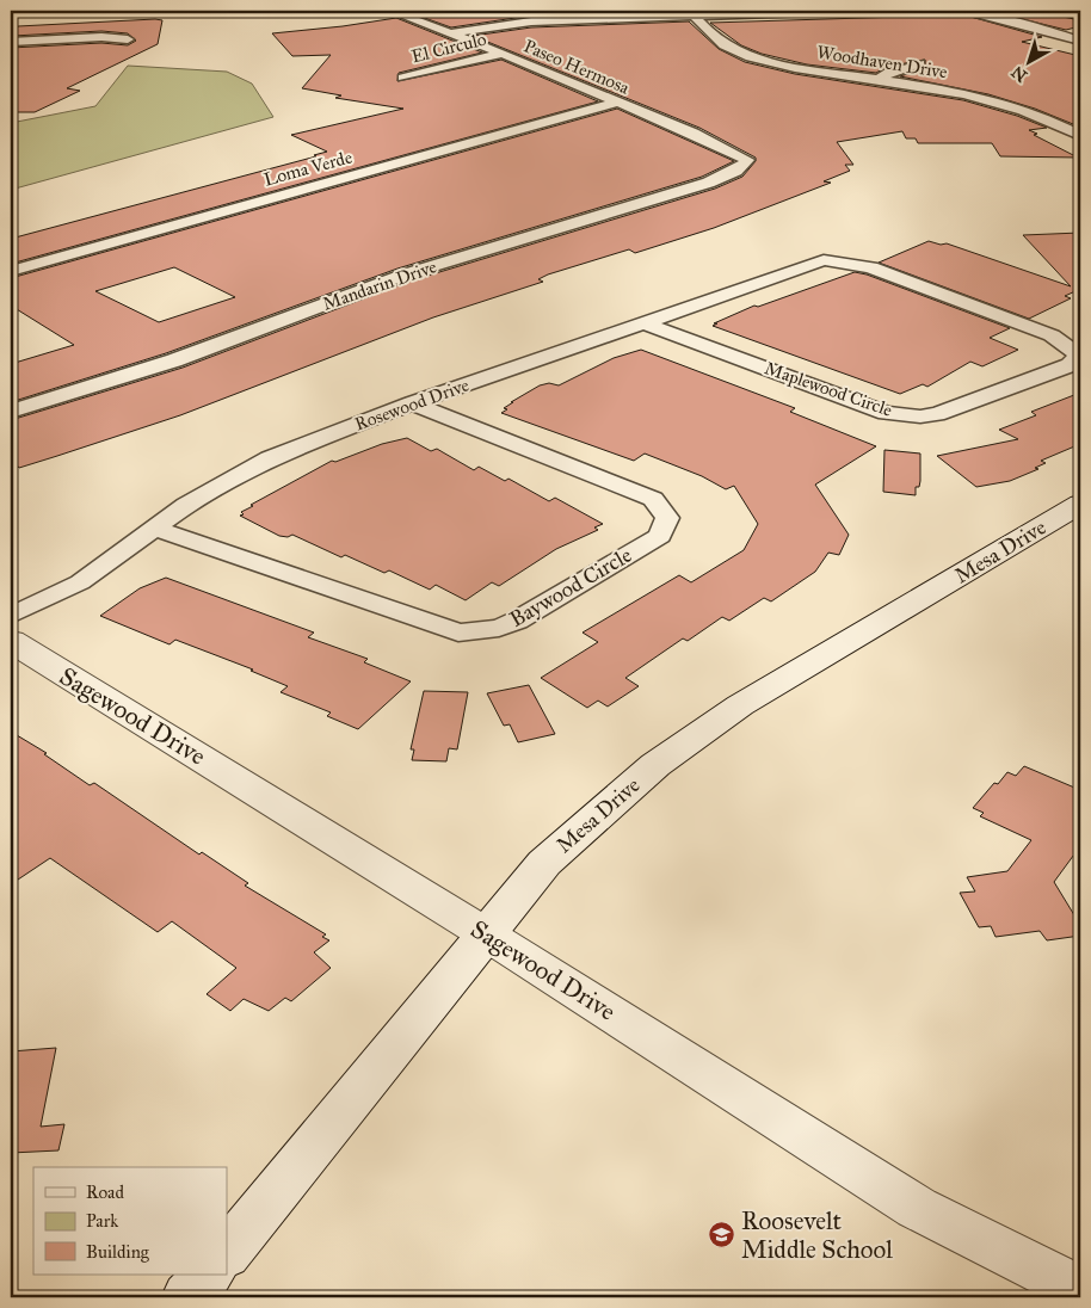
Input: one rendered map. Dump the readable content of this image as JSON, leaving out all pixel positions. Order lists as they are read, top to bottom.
{
  "streets": {
    "main road": ["Mesa Drive", "Sagewood Drive"],
    "street": [
      "El Circulo",
      "Woodhaven Drive",
      "Paseo Hermosa",
      "Loma Verde",
      "Mandarin Drive",
      "Maplewood Circle",
      "Rosewood Drive",
      "Baywood Circle"
    ]
  },
  "crossings": [
    ["El Circulo", "Paseo Hermosa"],
    ["Paseo Hermosa", "Loma Verde"],
    ["Paseo Hermosa", "Mandarin Drive"],
    ["Maplewood Circle", "Rosewood Drive"],
    ["Rosewood Drive", "Baywood Circle"],
    ["Mesa Drive", "Sagewood Drive"]
  ],
  "places": {
    "school or university": ["Roosevelt Middle School"]
  },
  "legend": ["Road", "Park", "Building"],
  "north": "bottom left"
}
